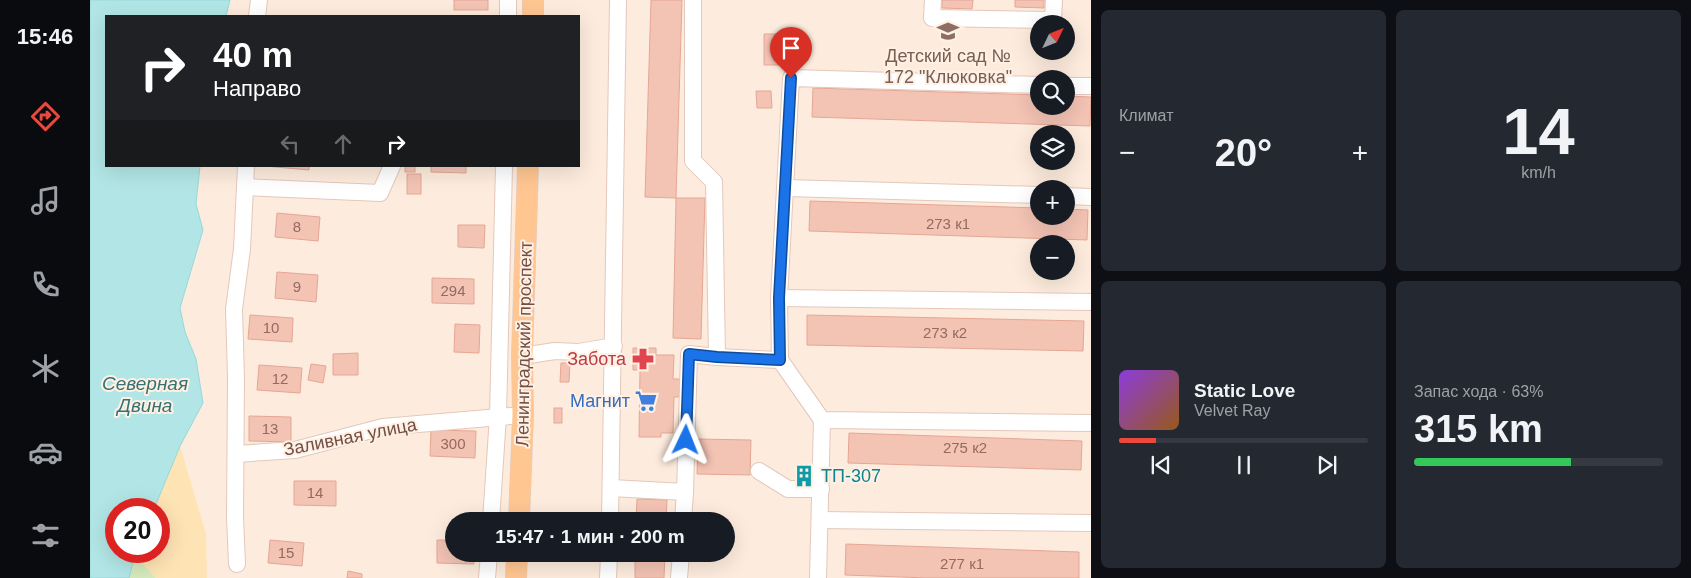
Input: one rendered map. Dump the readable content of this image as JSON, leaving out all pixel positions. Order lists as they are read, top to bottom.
{
  "streets": {
    "main road": ["Ленинградский проспект"],
    "street": ["Заливная улица"]
  },
  "crossings": [
    ["Ленинградский проспект", "Заливная улица"]
  ],
  "water": ["Северная Двина"],
  "places": {
    "school or university": ["Детский сад № 172 \"Клюковка\""],
    "pharmacy": ["Забота"],
    "supermarket": ["Магнит"],
    "building": ["ТП-307"]
  },
  "house_numbers": [
    "273 к1",
    "8",
    "9",
    "294",
    "10",
    "273 к2",
    "12",
    "13",
    "300",
    "275 к2",
    "14",
    "15",
    "277 к1"
  ],
  "north": "top right",
  "page": {
    "tabs": "15:46",
    "tile": [
      "Климат",
      ["14", "km/h"],
      ["Запас хода · 63%", "315 km"]
    ],
    "map_buttons": ["+", "−"],
    "turn": ["40 m", "Направо"],
    "heat": ["−", "20°", "+"],
    "song": ["Static Love", "Velvet Ray"],
    "limit": "20",
    "trip": "15:47 · 1 мин · 200 m"
  }
}
